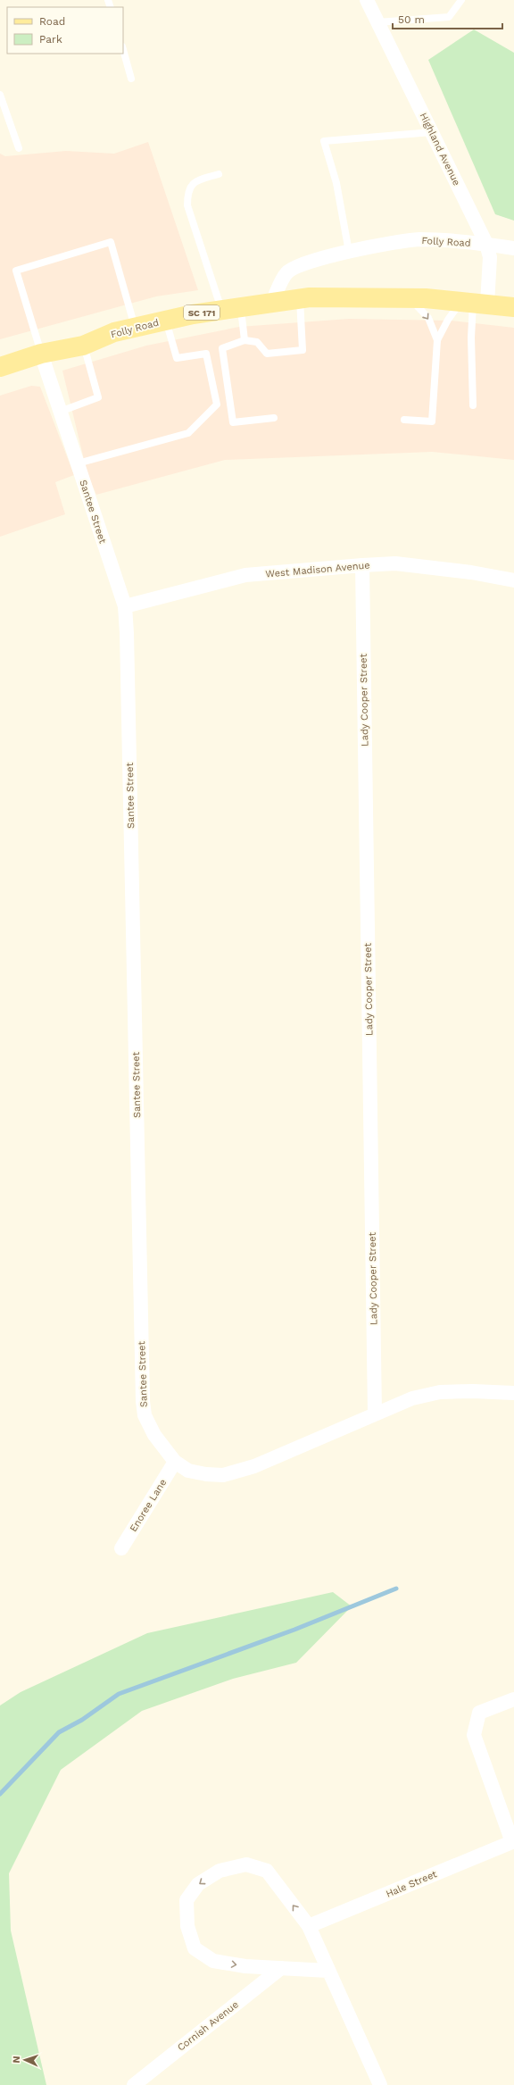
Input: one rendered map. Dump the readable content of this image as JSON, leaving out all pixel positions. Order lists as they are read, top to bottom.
{
  "streets": {
    "main road": ["Folly Road", "SC 171"],
    "street": [
      "Highland Avenue",
      "Santee Street",
      "West Madison Avenue",
      "Lady Cooper Street",
      "Enoree Lane",
      "Hale Street",
      "Cornish Avenue"
    ]
  },
  "crossings": [
    ["Highland Avenue", "Folly Road"],
    ["Folly Road", "Santee Street"],
    ["Santee Street", "West Madison Avenue"],
    ["Santee Street", "Lady Cooper Street"],
    ["Santee Street", "Enoree Lane"],
    ["West Madison Avenue", "Lady Cooper Street"]
  ],
  "legend": ["Road", "Park"],
  "scale_bar": "50 m",
  "north": "left"
}
